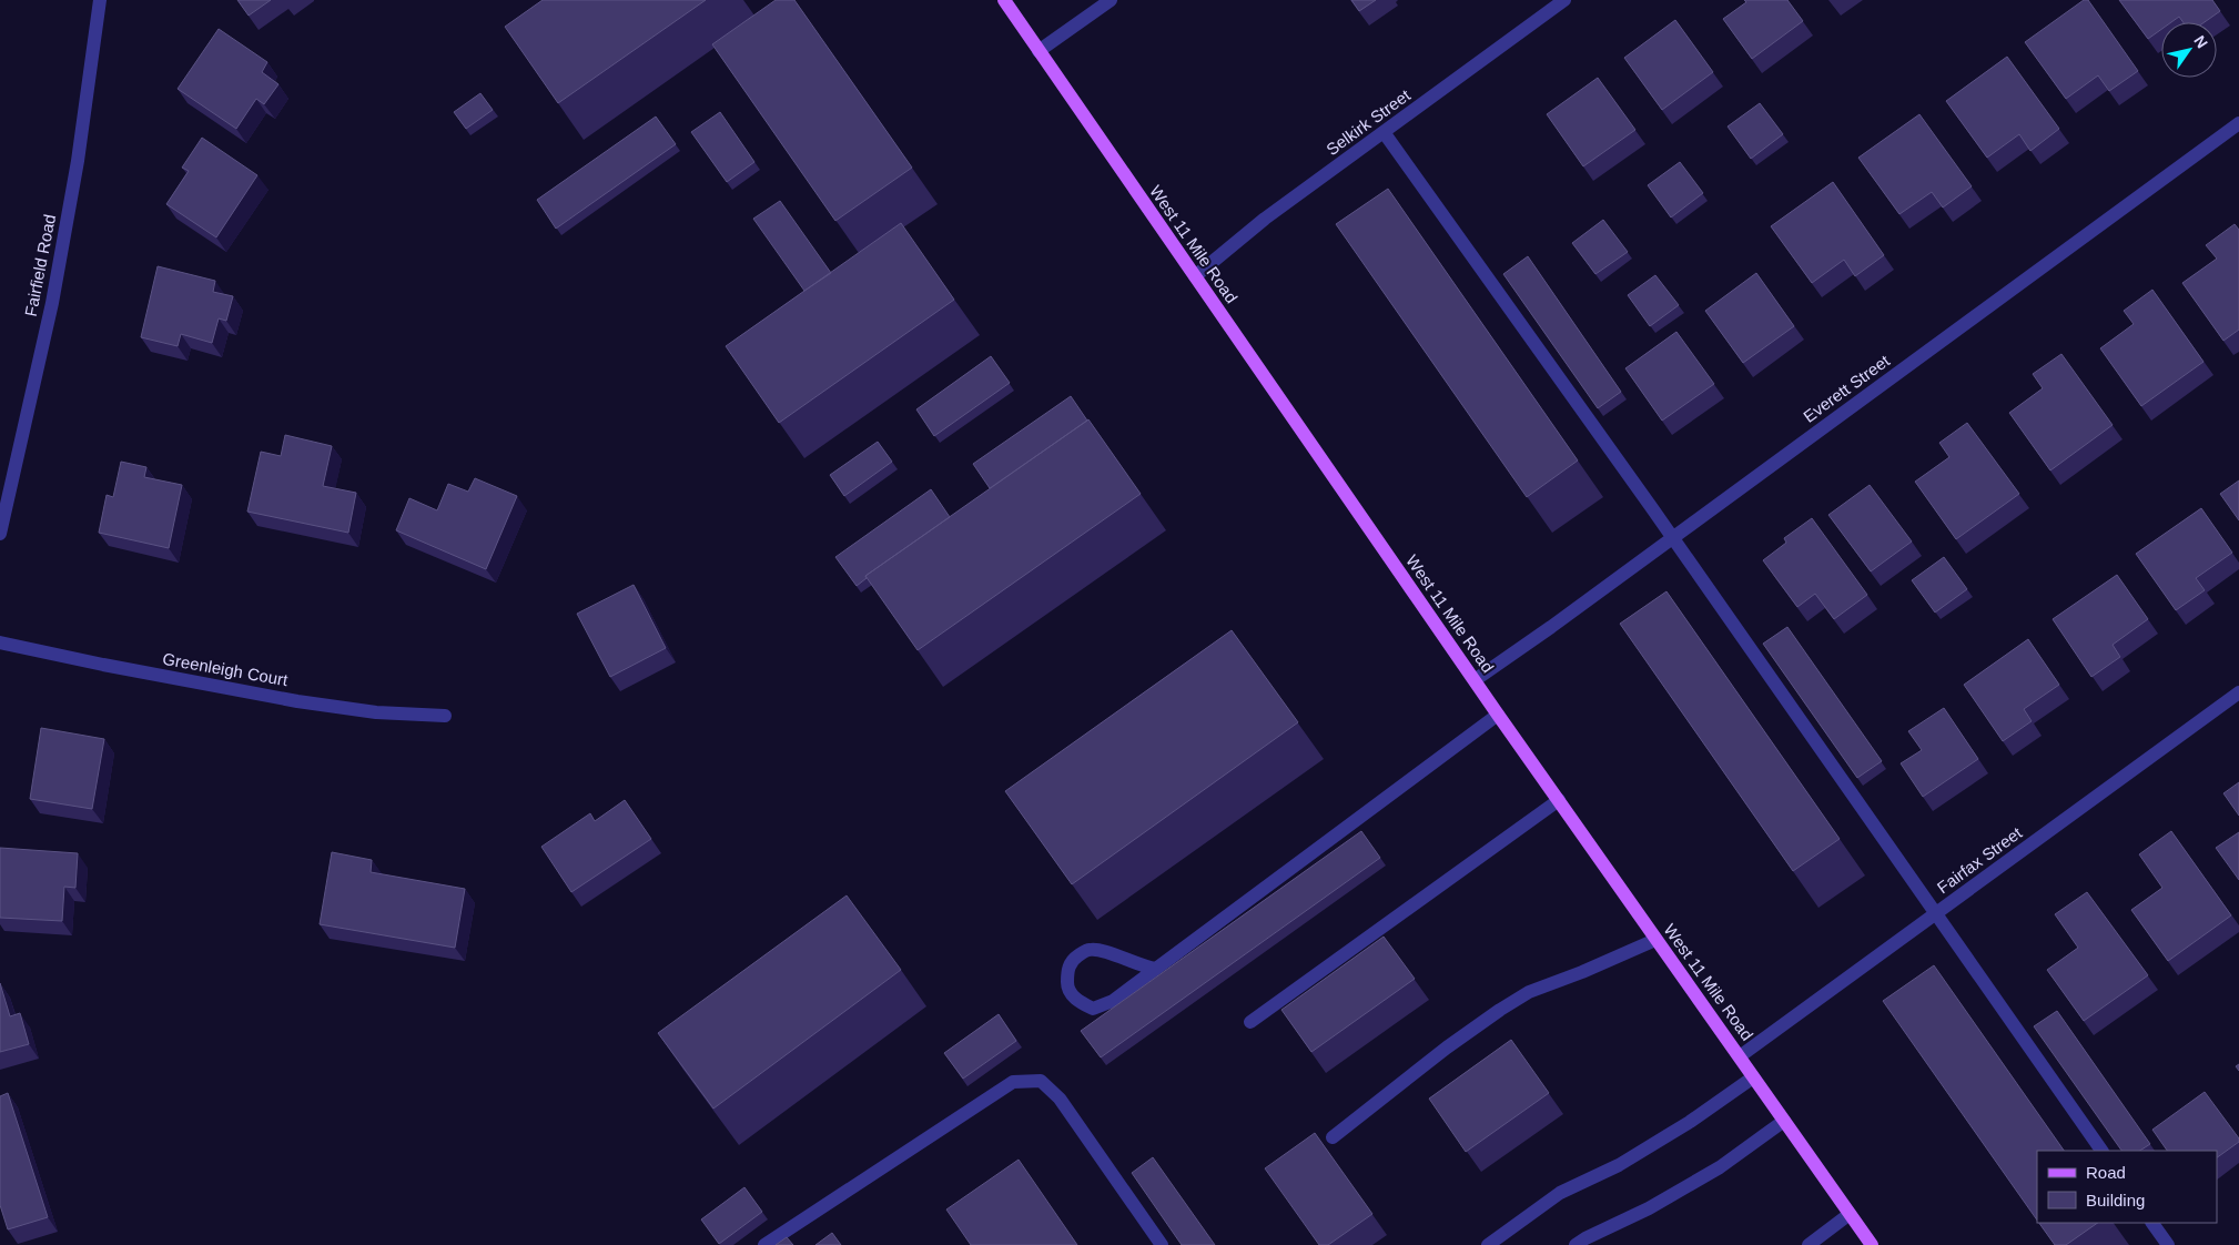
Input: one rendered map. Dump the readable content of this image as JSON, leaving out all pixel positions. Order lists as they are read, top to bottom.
{
  "streets": {
    "main road": ["West 11 Mile Road"],
    "street": [
      "Selkirk Street",
      "Fairfield Road",
      "Everett Street",
      "Greenleigh Court",
      "Fairfax Street"
    ]
  },
  "crossings": [
    ["Selkirk Street", "West 11 Mile Road"],
    ["West 11 Mile Road", "Everett Street"],
    ["West 11 Mile Road", "Fairfax Street"]
  ],
  "legend": ["Road", "Building"],
  "north": "top right"
}
